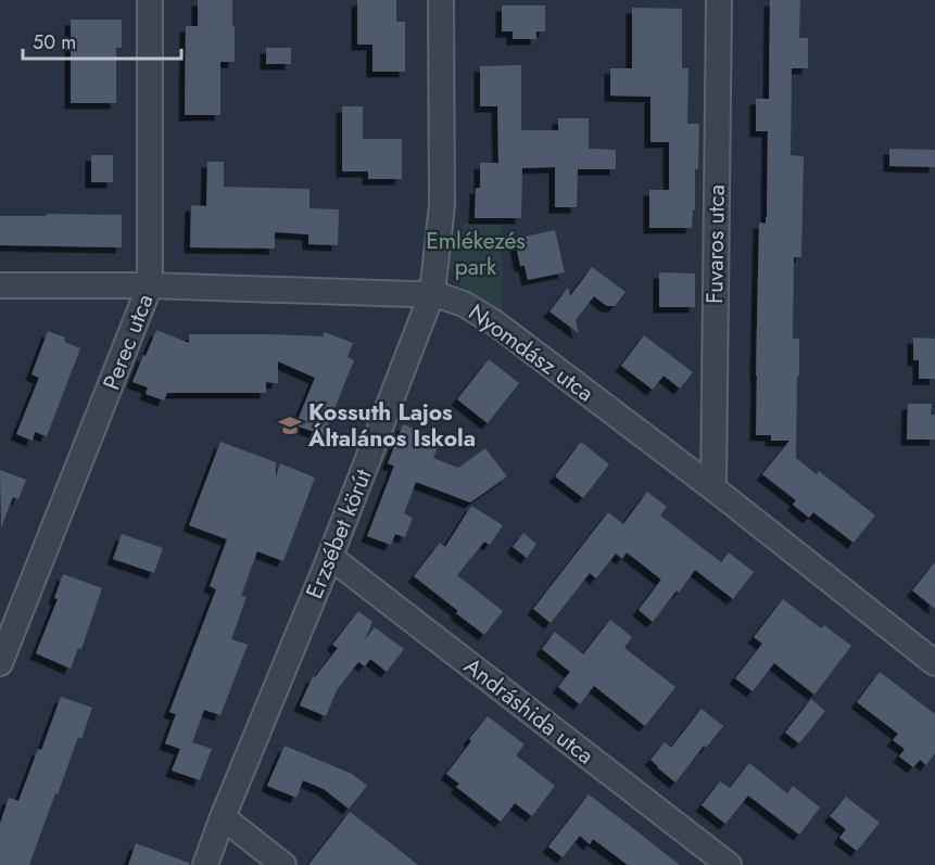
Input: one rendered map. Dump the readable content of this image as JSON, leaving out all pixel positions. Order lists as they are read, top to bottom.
{
  "streets": {
    "street": [
      "Fuvaros utca",
      "Perec utca",
      "Nyomdász utca",
      "Erzsébet körút",
      "Andráshida utca"
    ]
  },
  "crossings": [
    ["Fuvaros utca", "Nyomdász utca"],
    ["Perec utca", "Nyomdász utca"],
    ["Nyomdász utca", "Erzsébet körút"],
    ["Erzsébet körút", "Andráshida utca"]
  ],
  "parks": ["Emlékezés park"],
  "places": {
    "school or university": ["Kossuth Lajos Általános Iskola"]
  },
  "scale_bar": "50 m"
}
